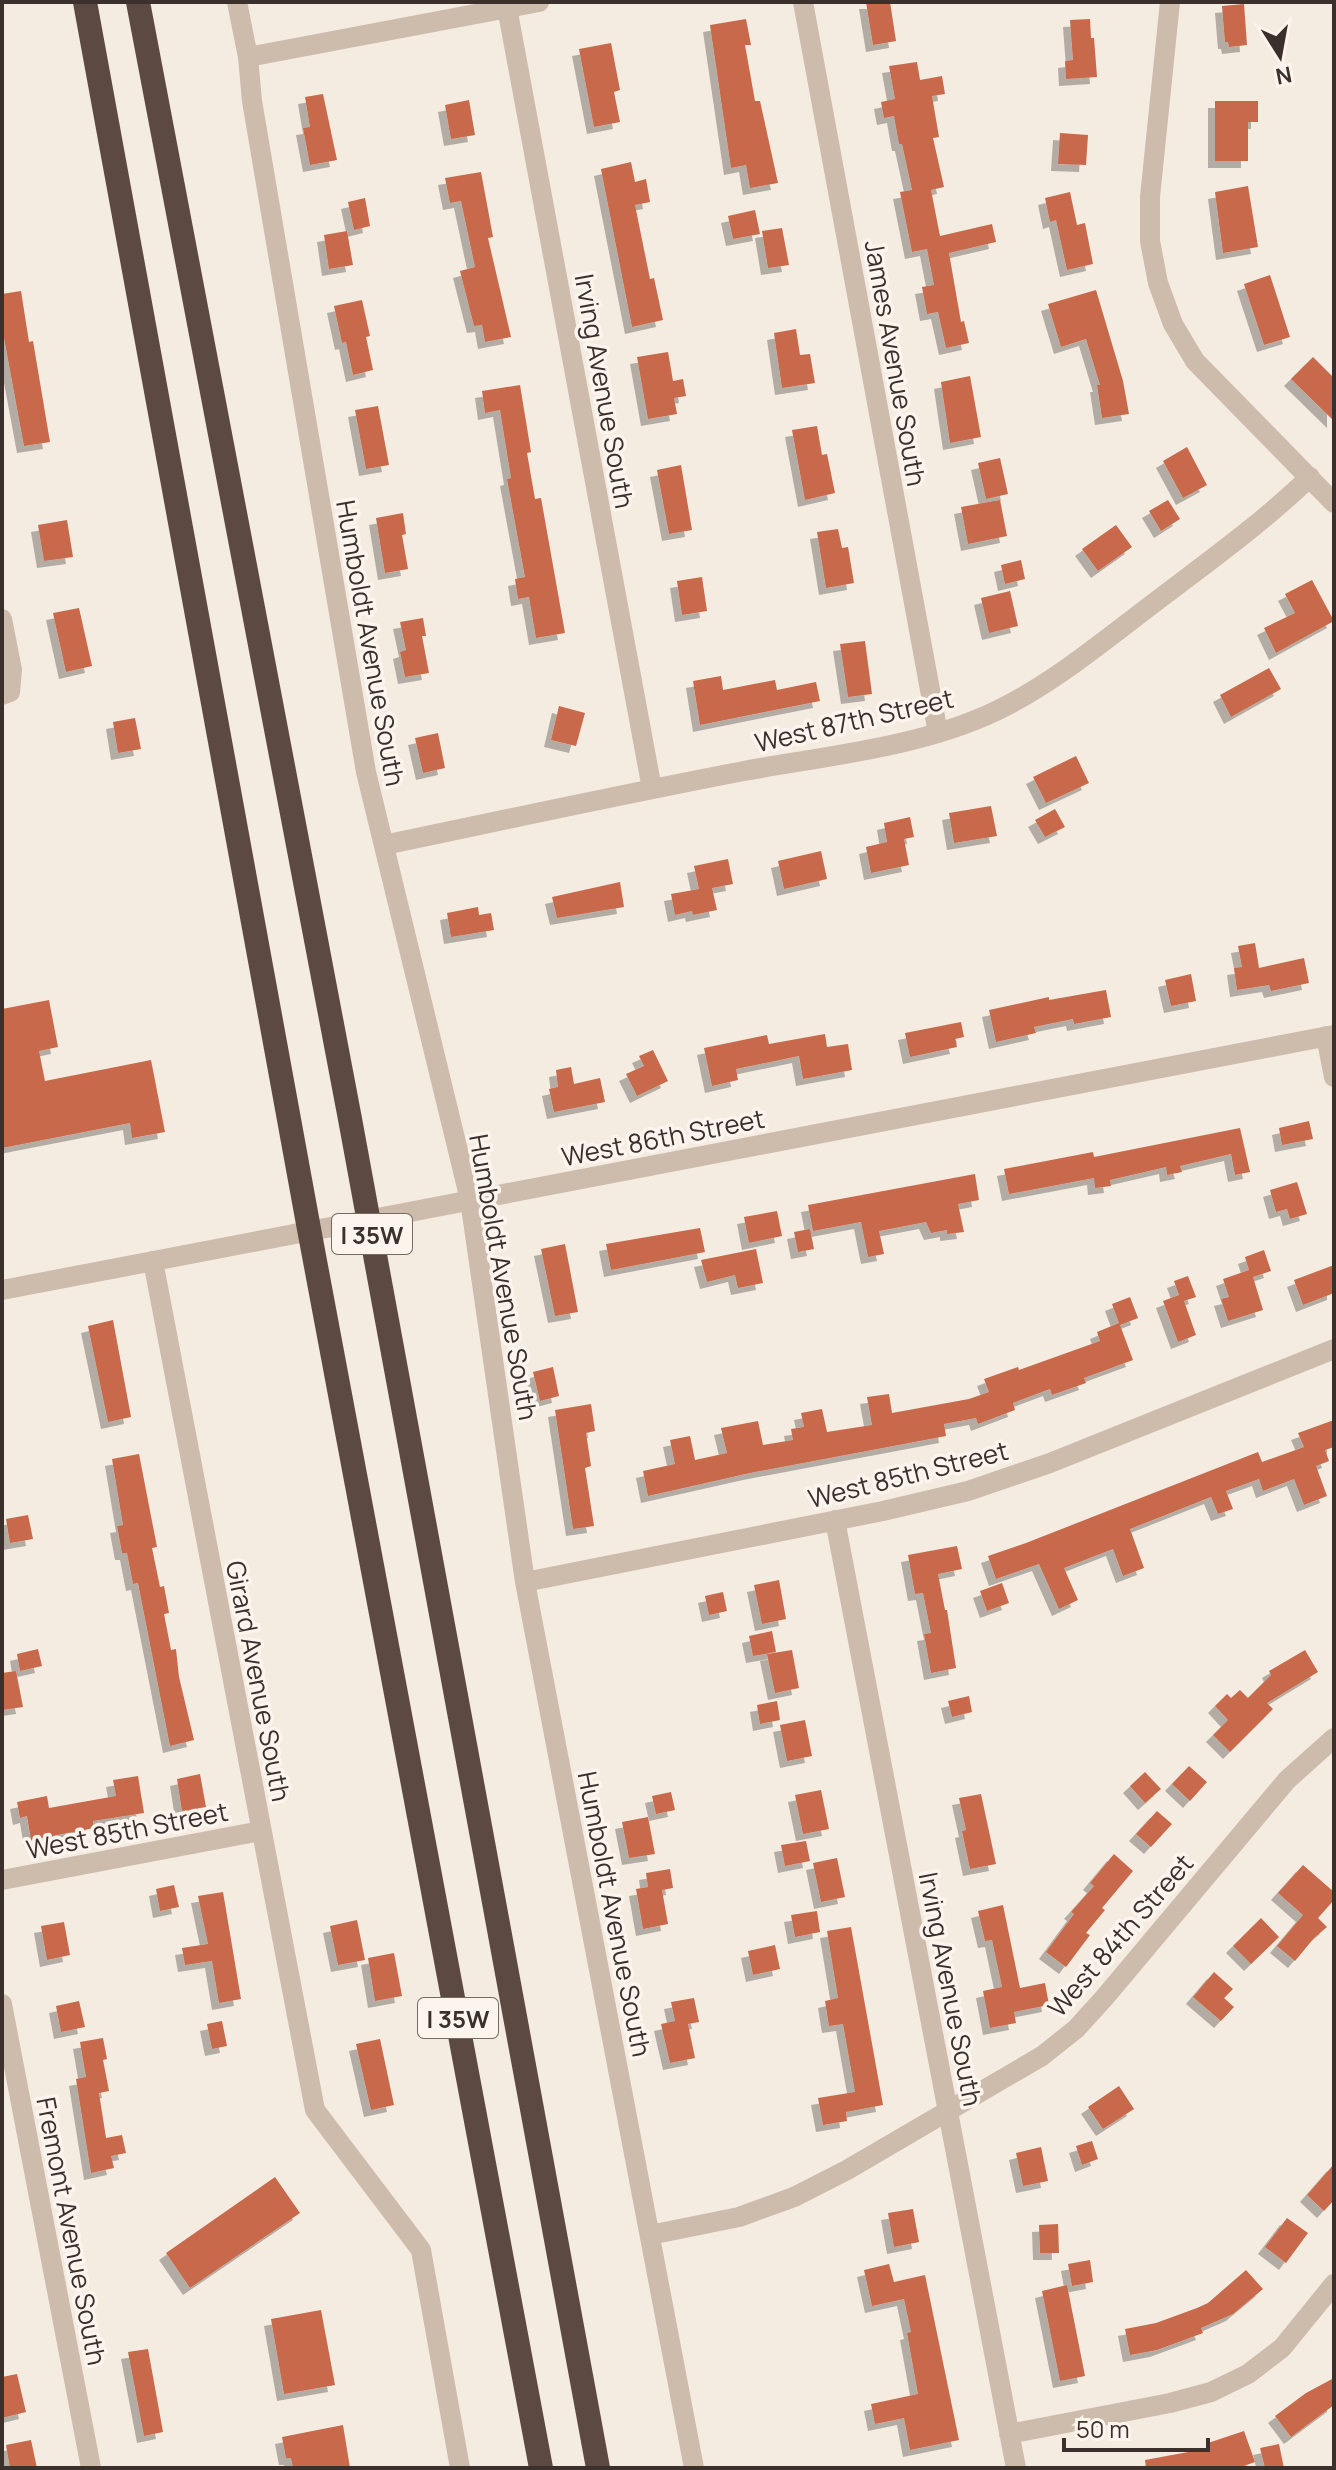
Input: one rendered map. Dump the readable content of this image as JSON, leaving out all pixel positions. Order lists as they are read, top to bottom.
{
  "streets": {
    "highway": ["I 35W"],
    "street": [
      "James Avenue South",
      "Irving Avenue South",
      "Humboldt Avenue South",
      "West 87th Street",
      "West 86th Street",
      "West 85th Street",
      "Girard Avenue South",
      "West 84th Street",
      "Fremont Avenue South"
    ]
  },
  "crossings": [
    ["James Avenue South", "West 87th Street"],
    ["Irving Avenue South", "West 87th Street"],
    ["Irving Avenue South", "West 85th Street"],
    ["Irving Avenue South", "West 84th Street"],
    ["Humboldt Avenue South", "West 87th Street"],
    ["Humboldt Avenue South", "West 86th Street"],
    ["Humboldt Avenue South", "West 85th Street"],
    ["Humboldt Avenue South", "West 84th Street"],
    ["West 86th Street", "Girard Avenue South"],
    ["West 85th Street", "Girard Avenue South"]
  ],
  "scale_bar": "50 m",
  "north": "bottom"
}
